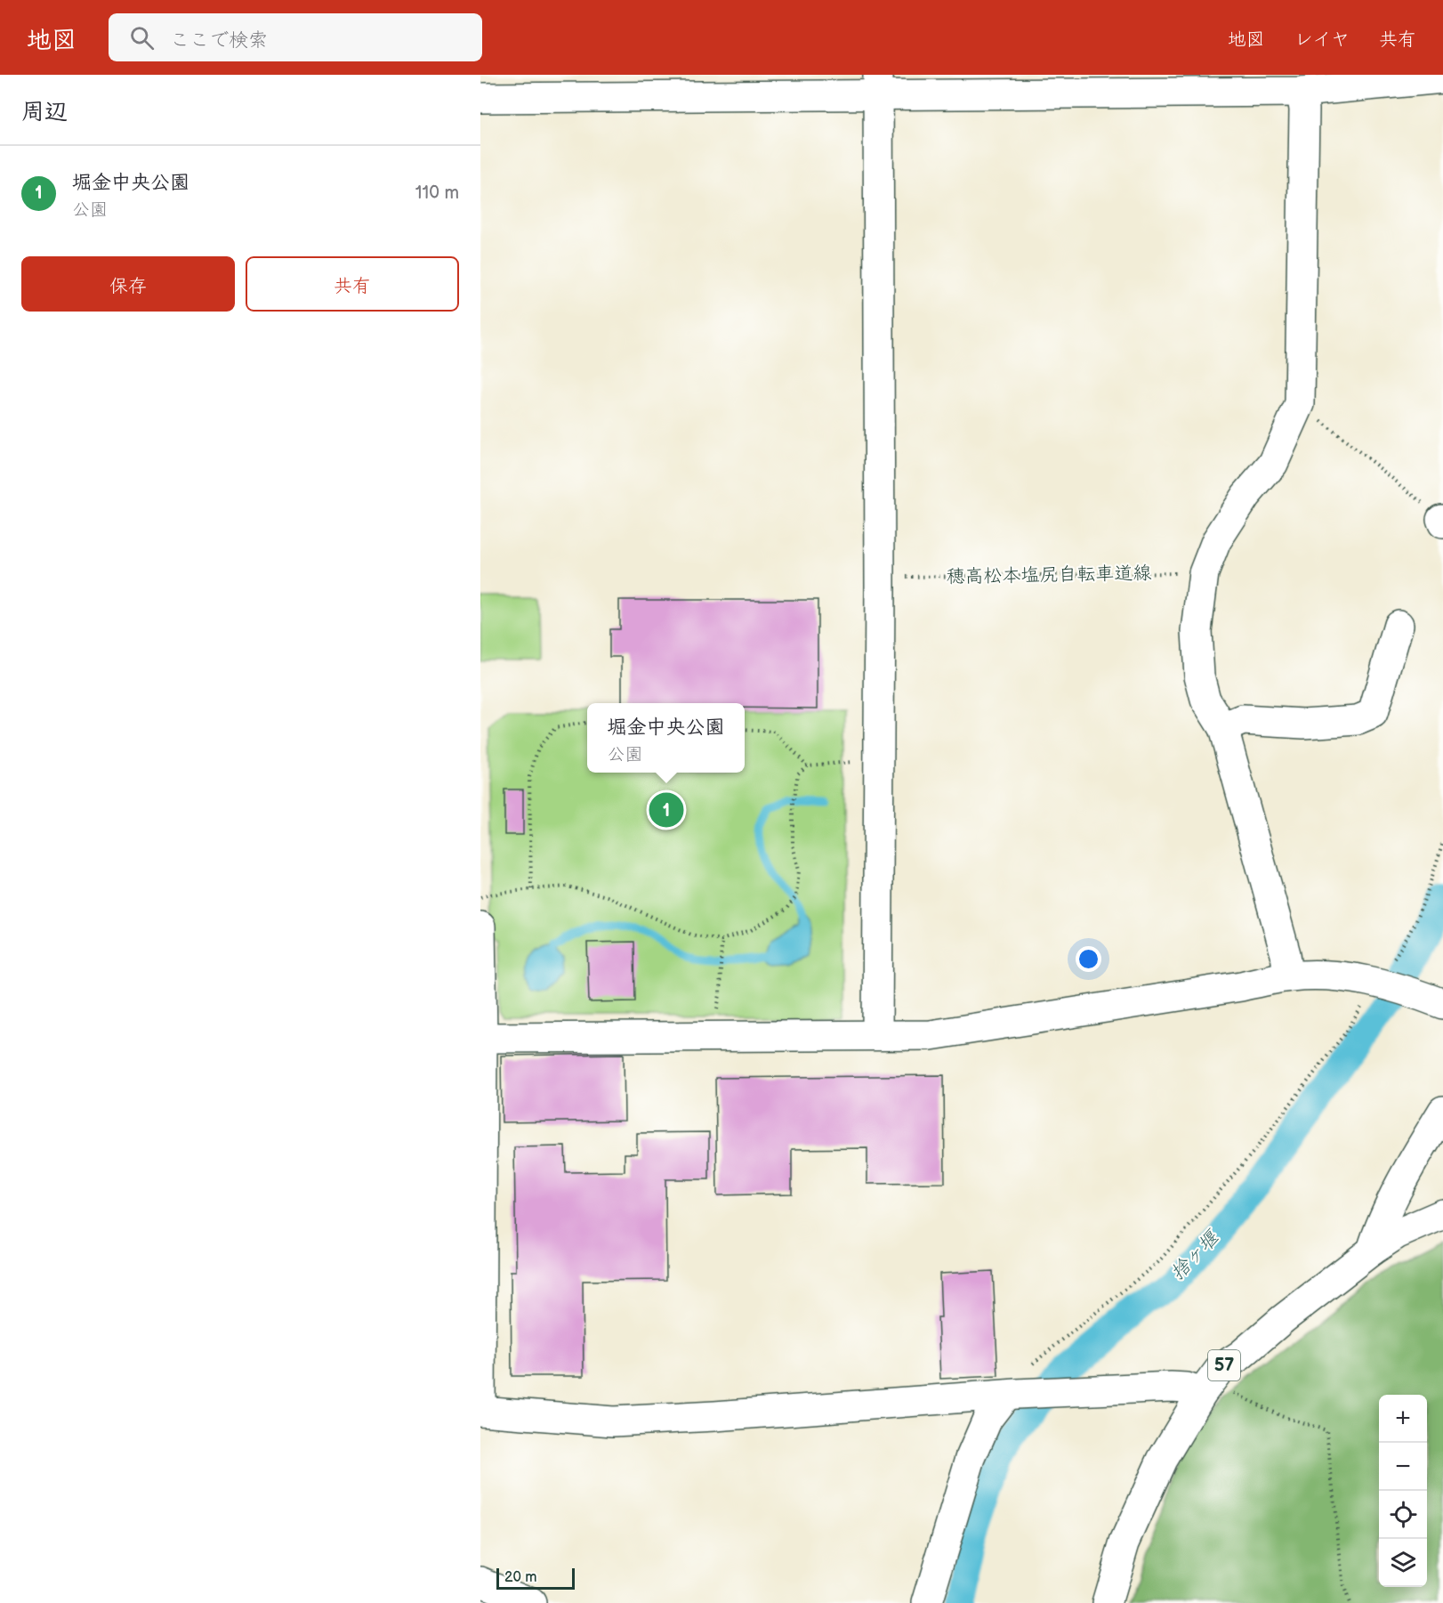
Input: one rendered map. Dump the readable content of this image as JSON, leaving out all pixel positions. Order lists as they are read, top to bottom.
{
  "streets": {
    "street": ["57"],
    "path": ["穂高松本塩尻自転車道線"]
  },
  "water": ["捨ヶ堰"],
  "scale_bar": "20 m",
  "page": {
    "header": "地図",
    "search": "ここで検索",
    "nav": ["地図", "レイヤ", "共有"],
    "heading": "周辺",
    "list": [
      {
        "mark": "1",
        "name": "堀金中央公園",
        "note": "公園",
        "value": "110 m"
      }
    ],
    "buttons": ["保存", "共有"],
    "popup": ["堀金中央公園", "公園"],
    "pins": "1",
    "map_buttons": ["+", "−"],
    "scale": "20 m"
  }
}
